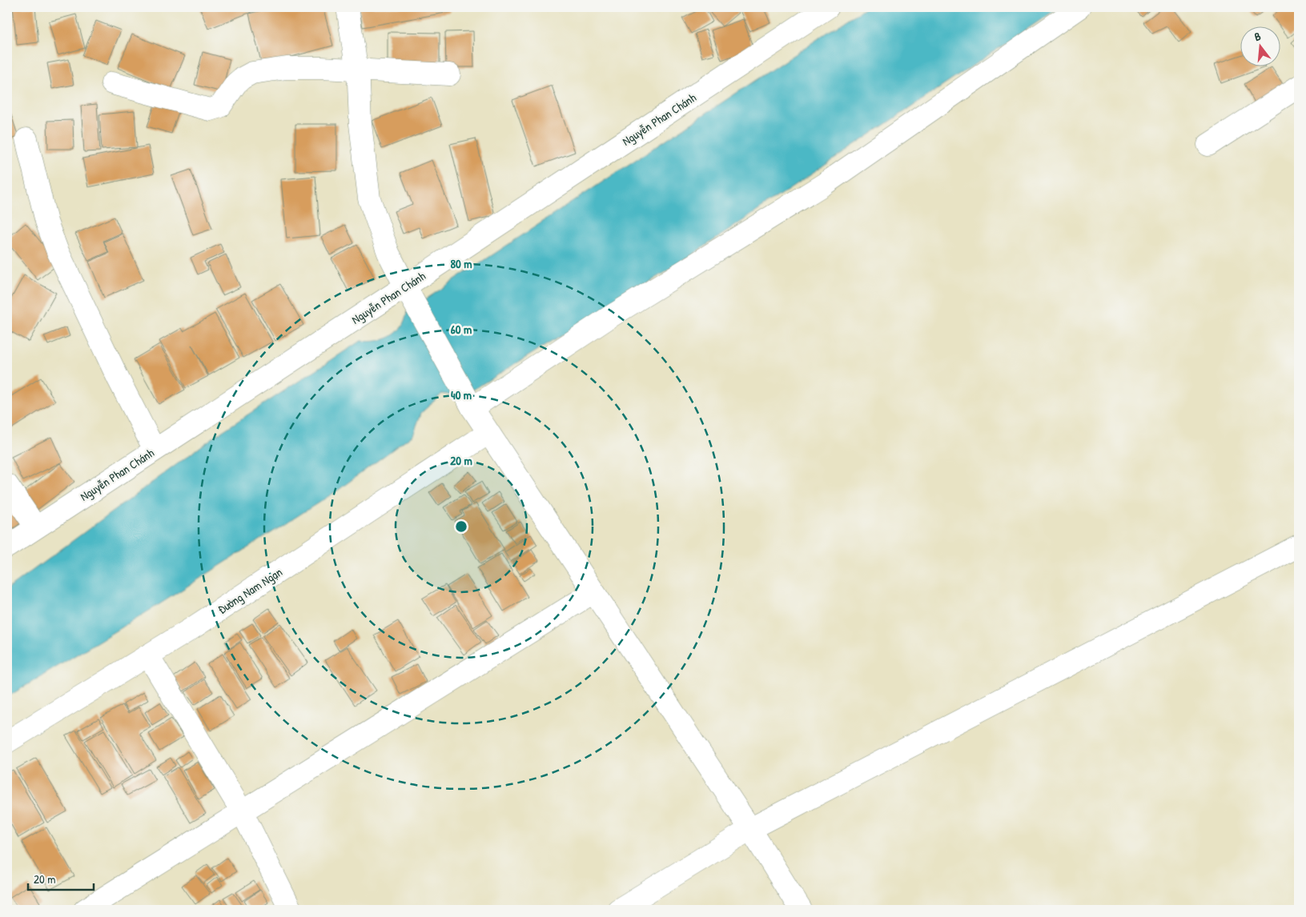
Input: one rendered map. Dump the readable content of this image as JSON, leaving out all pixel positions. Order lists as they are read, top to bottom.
{
  "streets": {
    "street": ["Nguyễn Phan Chánh", "Đường Nam Ngạn"]
  },
  "scale_bar": "20 m",
  "north": "top",
  "rings": [
    "80 m",
    "60 m",
    "40 m",
    "20 m"
  ]
}
